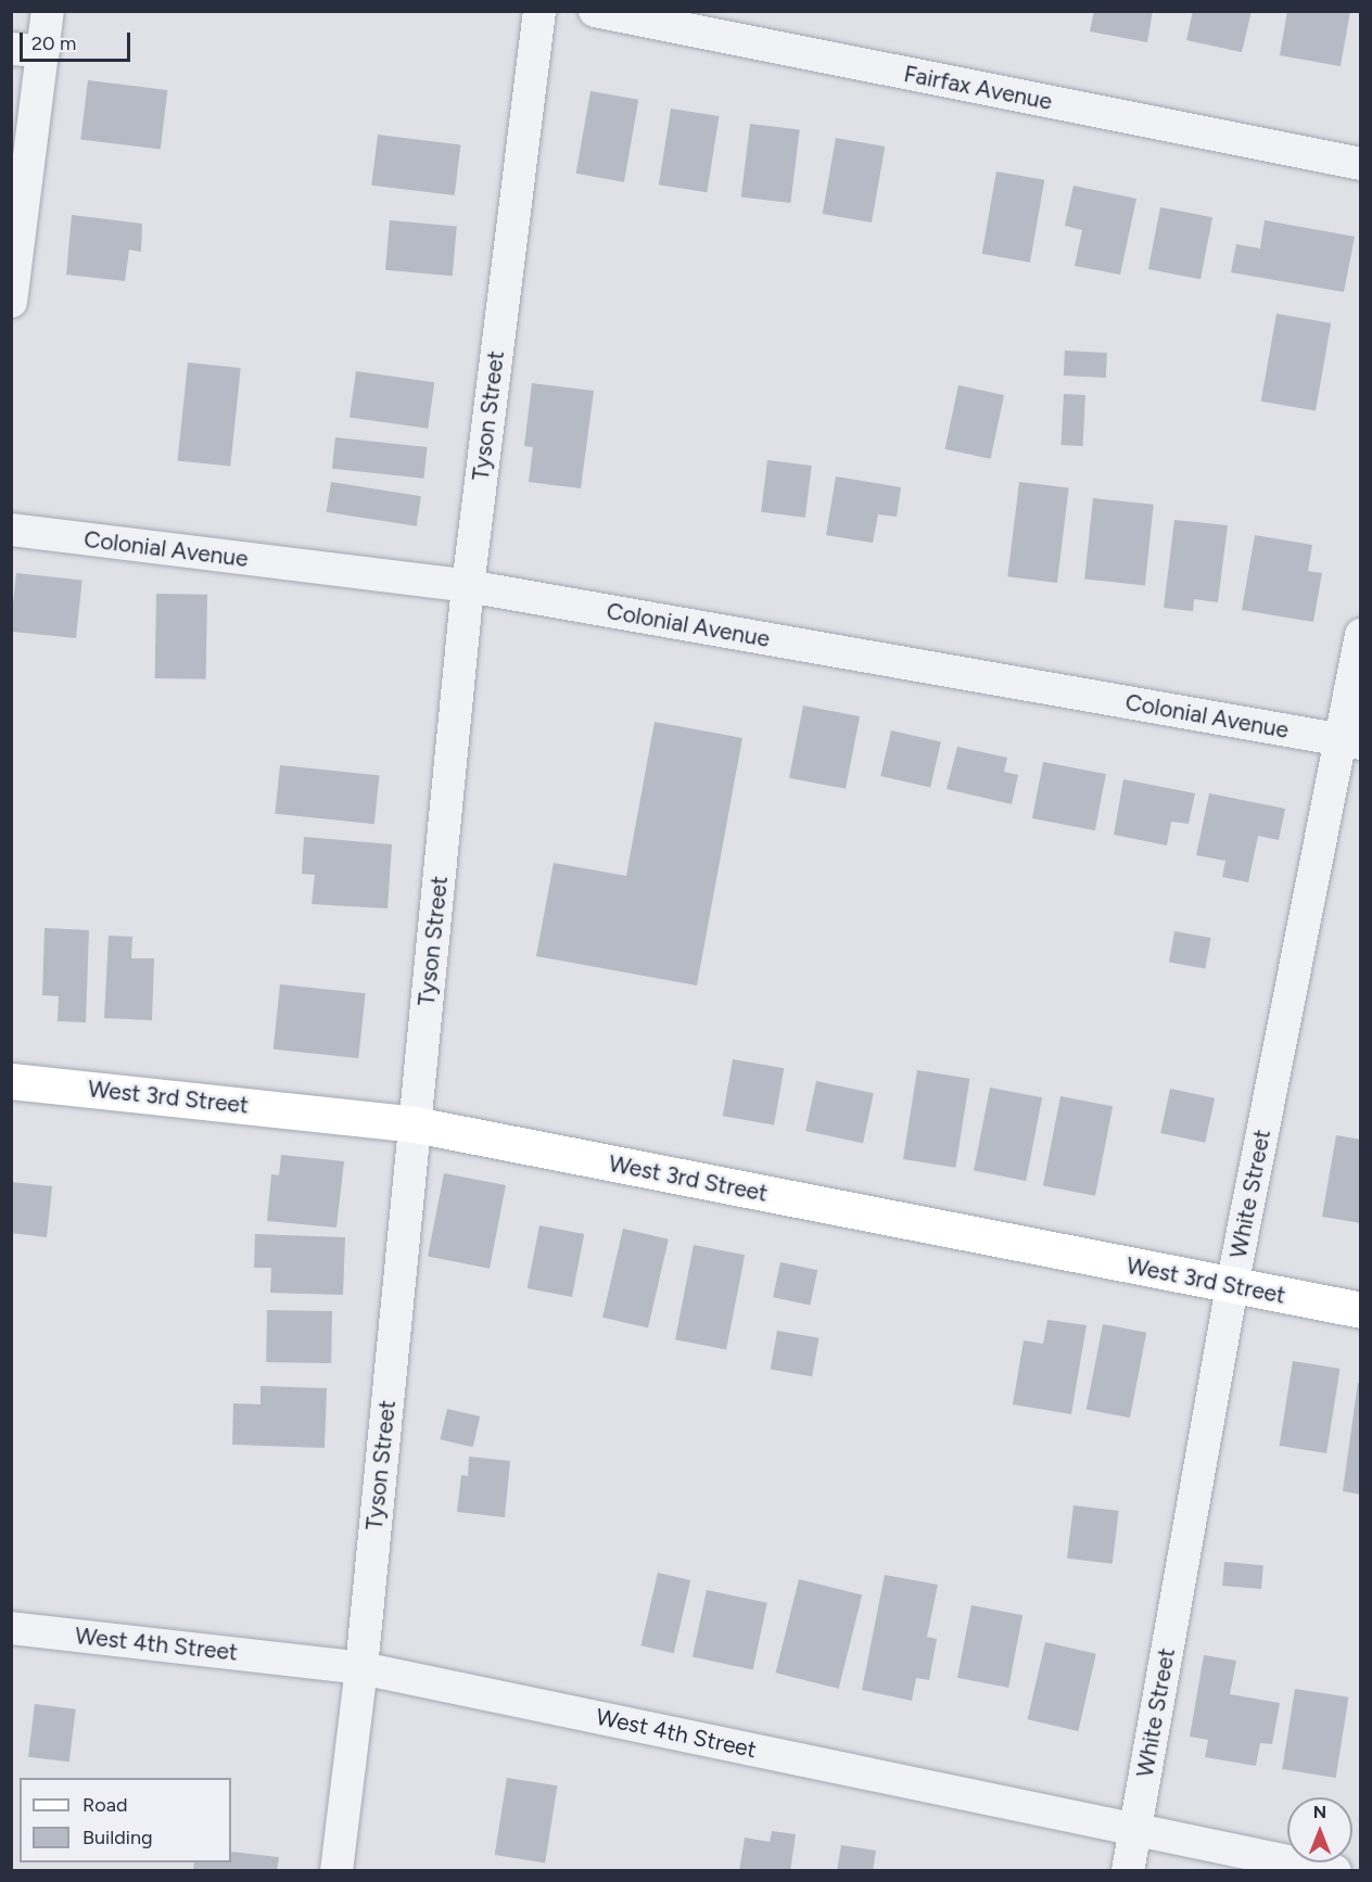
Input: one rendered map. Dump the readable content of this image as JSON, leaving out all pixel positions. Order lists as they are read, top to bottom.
{
  "streets": {
    "street": [
      "Fairfax Avenue",
      "Tyson Street",
      "Colonial Avenue",
      "West 3rd Street",
      "White Street",
      "West 4th Street"
    ]
  },
  "crossings": [
    ["Tyson Street", "Colonial Avenue"],
    ["Tyson Street", "West 3rd Street"],
    ["Tyson Street", "West 4th Street"],
    ["Colonial Avenue", "White Street"],
    ["West 3rd Street", "White Street"],
    ["White Street", "West 4th Street"]
  ],
  "legend": ["Road", "Building"],
  "scale_bar": "20 m",
  "north": "top"
}
